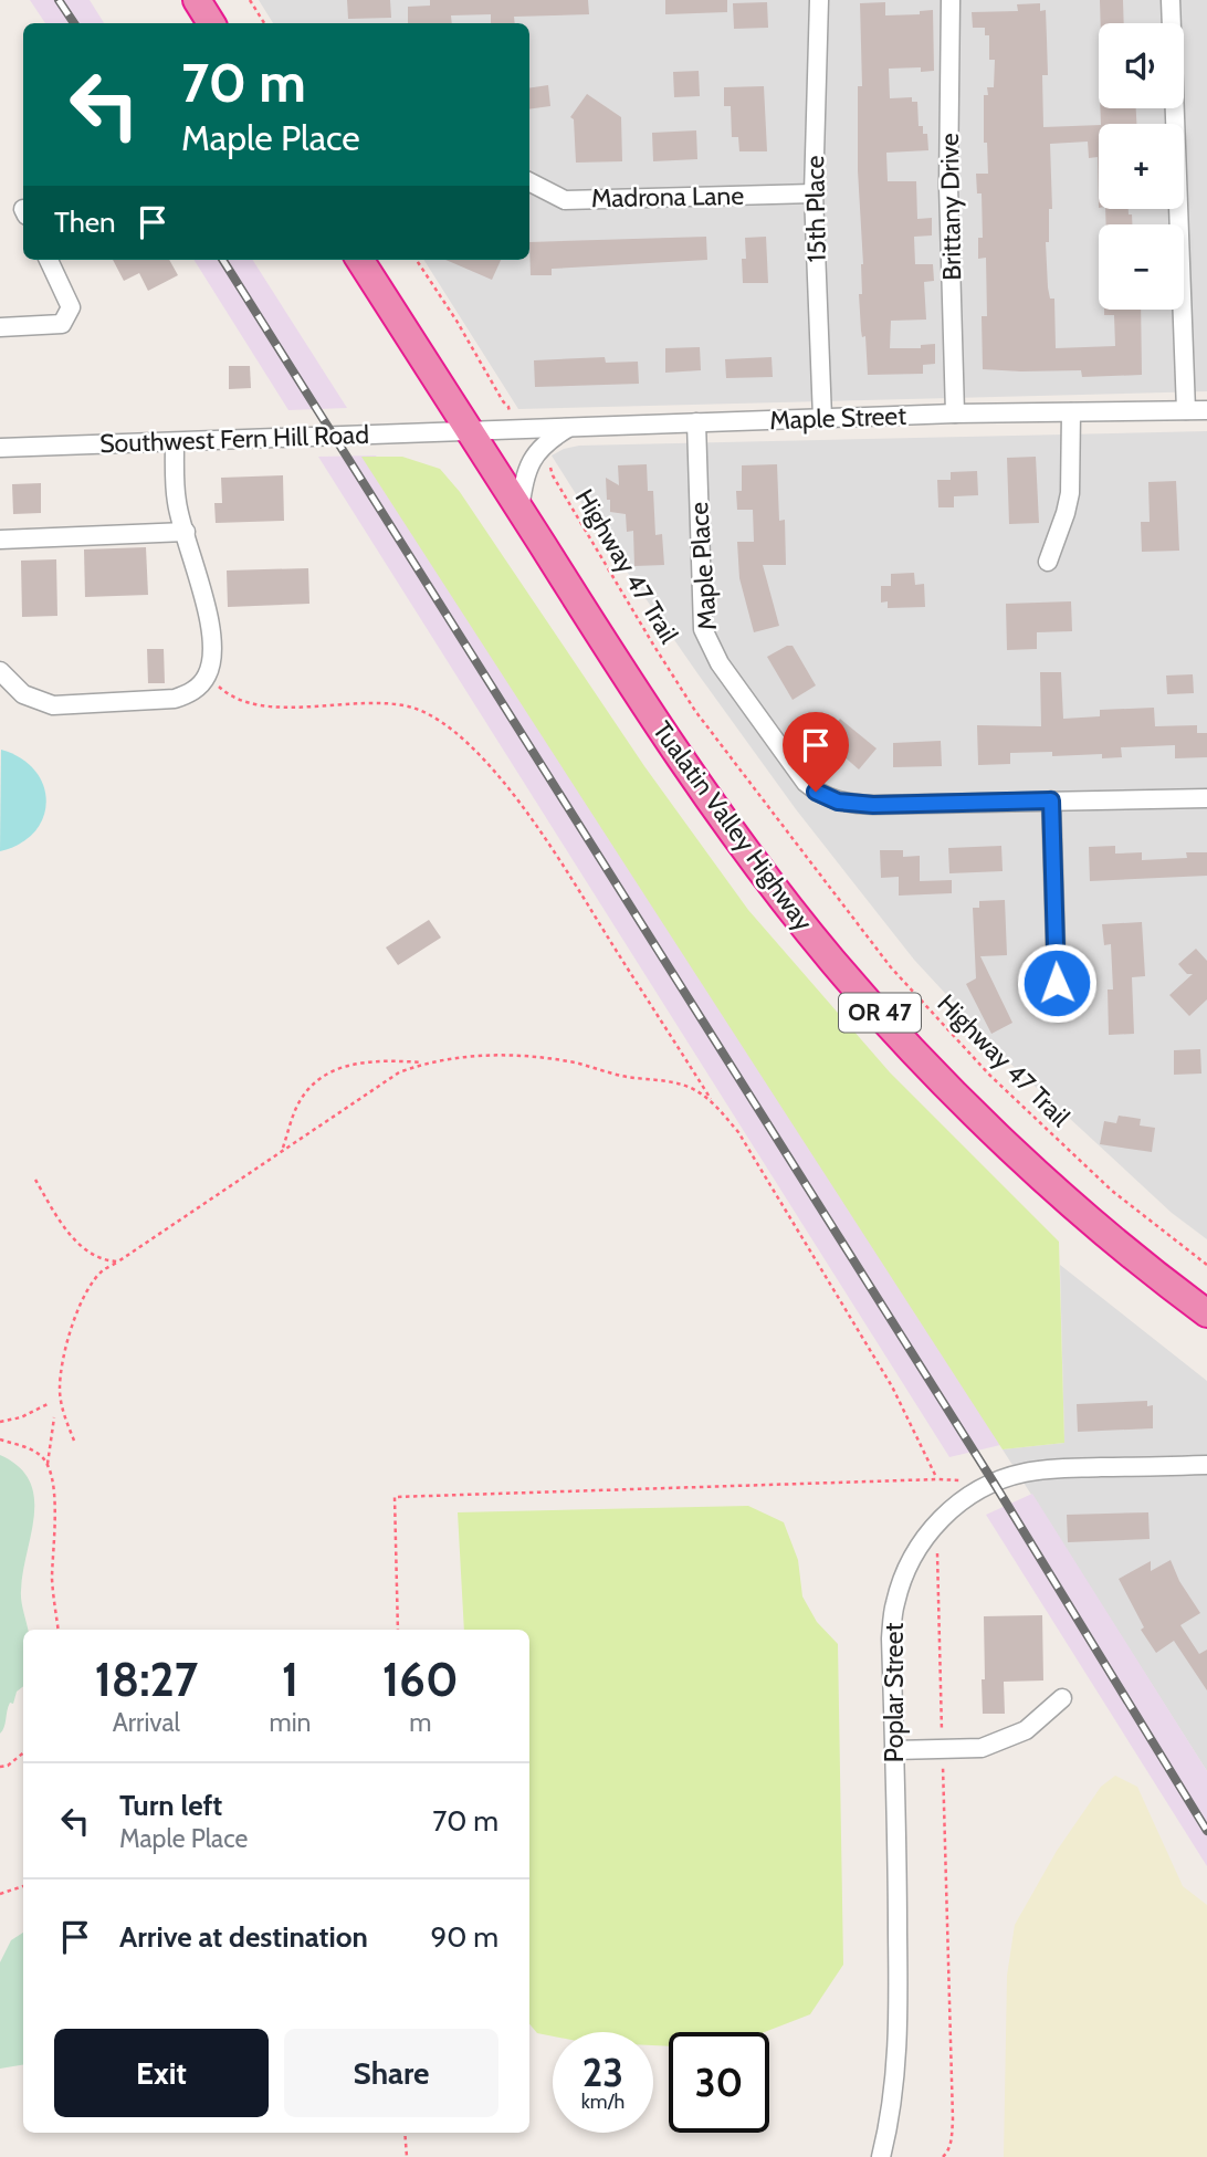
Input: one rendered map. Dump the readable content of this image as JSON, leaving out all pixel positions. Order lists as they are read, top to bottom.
{
  "streets": {
    "highway": ["Tualatin Valley Highway", "OR 47"],
    "street": [
      "Madrona Lane",
      "Brittany Drive",
      "15th Place",
      "Maple Street",
      "Southwest Fern Hill Road",
      "Maple Place",
      "Poplar Street"
    ],
    "path": ["Highway 47 Trail"]
  },
  "crossings": [
    ["Madrona Lane", "15th Place"],
    ["Brittany Drive", "Maple Street"],
    ["15th Place", "Maple Street"],
    ["Maple Street", "Southwest Fern Hill Road"],
    ["Maple Street", "Maple Place"],
    ["Maple Street", "Tualatin Valley Highway"],
    ["Southwest Fern Hill Road", "Tualatin Valley Highway"]
  ],
  "page": {
    "map_buttons": ["+", "−"],
    "turn": ["70 m", "Maple Place"],
    "then": "Then",
    "eta": [
      "18:27",
      "Arrival",
      "1",
      "min",
      "160",
      "m"
    ],
    "list": [
      {
        "name": "Turn left",
        "note": "Maple Place",
        "value": "70 m"
      },
      {
        "name": "Arrive at destination",
        "value": "90 m"
      }
    ],
    "buttons": ["Exit", "Share"],
    "speed": "23 km/h",
    "limit": "30"
  }
}
